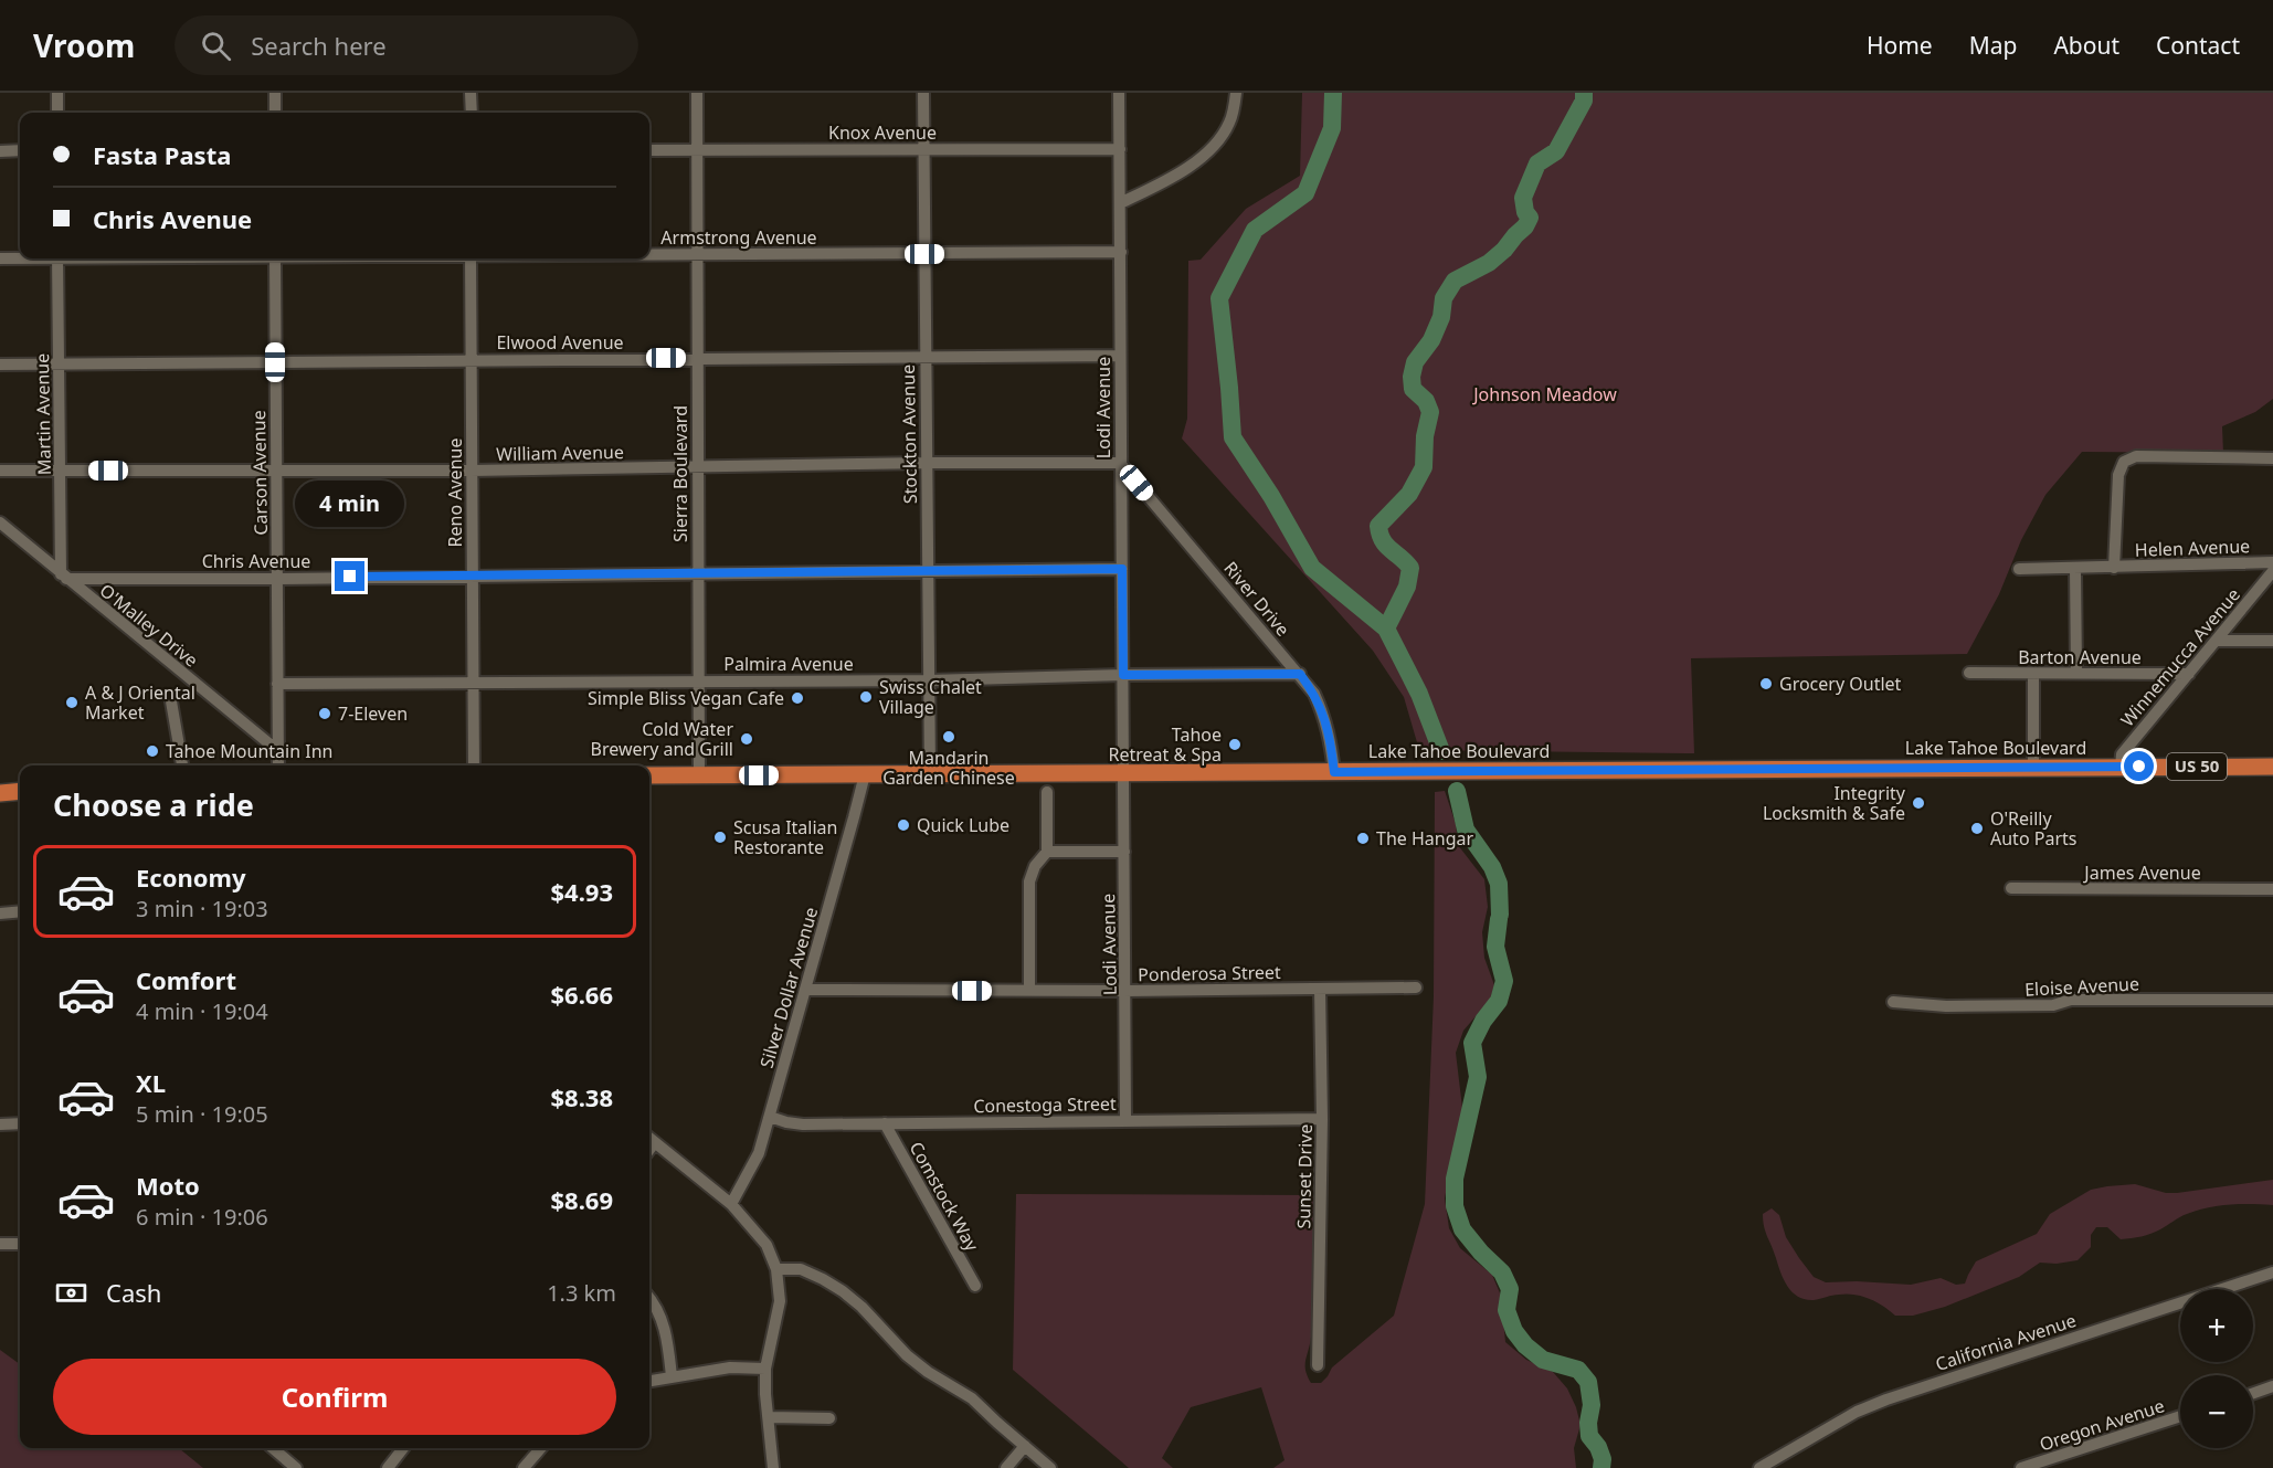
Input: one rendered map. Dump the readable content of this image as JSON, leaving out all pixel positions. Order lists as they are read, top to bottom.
{
  "streets": {
    "highway": ["Lake Tahoe Boulevard", "US 50"],
    "street": [
      "Knox Avenue",
      "Armstrong Avenue",
      "Elwood Avenue",
      "Lodi Avenue",
      "Martin Avenue",
      "Stockton Avenue",
      "William Avenue",
      "Carson Avenue",
      "Sierra Boulevard",
      "Reno Avenue",
      "Helen Avenue",
      "Chris Avenue",
      "River Drive",
      "O'Malley Drive",
      "Barton Avenue",
      "Winnemucca Avenue",
      "Palmira Avenue",
      "James Avenue",
      "Ponderosa Street",
      "Eloise Avenue",
      "Silver Dollar Avenue",
      "Conestoga Street",
      "Sunset Drive",
      "Comstock Way",
      "California Avenue",
      "Oregon Avenue"
    ]
  },
  "crossings": [
    ["Knox Avenue", "Lodi Avenue"],
    ["Knox Avenue", "Stockton Avenue"],
    ["Knox Avenue", "Sierra Boulevard"],
    ["Armstrong Avenue", "Lodi Avenue"],
    ["Armstrong Avenue", "Stockton Avenue"],
    ["Armstrong Avenue", "Sierra Boulevard"],
    ["Elwood Avenue", "Lodi Avenue"],
    ["Elwood Avenue", "Martin Avenue"],
    ["Elwood Avenue", "Stockton Avenue"],
    ["Elwood Avenue", "Carson Avenue"],
    ["Elwood Avenue", "Sierra Boulevard"],
    ["Elwood Avenue", "Reno Avenue"],
    ["Lodi Avenue", "William Avenue"],
    ["Lodi Avenue", "Chris Avenue"],
    ["Lodi Avenue", "River Drive"],
    ["Lodi Avenue", "Palmira Avenue"],
    ["Lodi Avenue", "Lake Tahoe Boulevard"],
    ["Lodi Avenue", "Ponderosa Street"],
    ["Lodi Avenue", "Conestoga Street"],
    ["Martin Avenue", "William Avenue"],
    ["Martin Avenue", "Chris Avenue"],
    ["Martin Avenue", "O'Malley Drive"],
    ["Stockton Avenue", "William Avenue"],
    ["Stockton Avenue", "Chris Avenue"],
    ["Stockton Avenue", "Palmira Avenue"],
    ["Stockton Avenue", "Lake Tahoe Boulevard"],
    ["William Avenue", "Carson Avenue"],
    ["William Avenue", "Sierra Boulevard"],
    ["William Avenue", "Reno Avenue"],
    ["William Avenue", "River Drive"],
    ["Carson Avenue", "Chris Avenue"],
    ["Carson Avenue", "O'Malley Drive"],
    ["Carson Avenue", "Palmira Avenue"],
    ["Sierra Boulevard", "Chris Avenue"],
    ["Sierra Boulevard", "Palmira Avenue"],
    ["Sierra Boulevard", "Lake Tahoe Boulevard"],
    ["Reno Avenue", "Chris Avenue"],
    ["Reno Avenue", "Palmira Avenue"],
    ["Chris Avenue", "O'Malley Drive"],
    ["River Drive", "Palmira Avenue"],
    ["River Drive", "Lake Tahoe Boulevard"],
    ["Barton Avenue", "Winnemucca Avenue"],
    ["Winnemucca Avenue", "Lake Tahoe Boulevard"],
    ["Lake Tahoe Boulevard", "Silver Dollar Avenue"],
    ["Ponderosa Street", "Silver Dollar Avenue"],
    ["Ponderosa Street", "Sunset Drive"],
    ["Silver Dollar Avenue", "Conestoga Street"],
    ["Conestoga Street", "Sunset Drive"],
    ["Conestoga Street", "Comstock Way"]
  ],
  "parks": ["Johnson Meadow"],
  "places": [
    "Grocery Outlet",
    "Swiss Chalet Village",
    "Simple Bliss Vegan Cafe",
    "A & J Oriental Market",
    "7-Eleven",
    "Mandarin Garden Chinese",
    "Cold Water Brewery and Grill",
    "Tahoe Retreat & Spa",
    "Tahoe Mountain Inn",
    "Integrity Locksmith & Safe",
    "Quick Lube",
    "O'Reilly Auto Parts",
    "Scusa Italian Restorante",
    "The Hangar"
  ],
  "page": {
    "header": "Vroom",
    "search": "Search here",
    "nav": [
      "Home",
      "Map",
      "About",
      "Contact"
    ],
    "banner": ["Fasta Pasta", "Chris Avenue"],
    "bubble": "4 min",
    "heading": "Choose a ride",
    "list": [
      {
        "name": "Economy",
        "note": "3 min · 19:03",
        "value": "$4.93"
      },
      {
        "name": "Comfort",
        "note": "4 min · 19:04",
        "value": "$6.66"
      },
      {
        "name": "XL",
        "note": "5 min · 19:05",
        "value": "$8.38"
      },
      {
        "name": "Moto",
        "note": "6 min · 19:06",
        "value": "$8.69"
      }
    ],
    "pay": ["Cash", "1.3 km"],
    "map_buttons": ["+", "−"],
    "buttons": "Confirm"
  }
}
